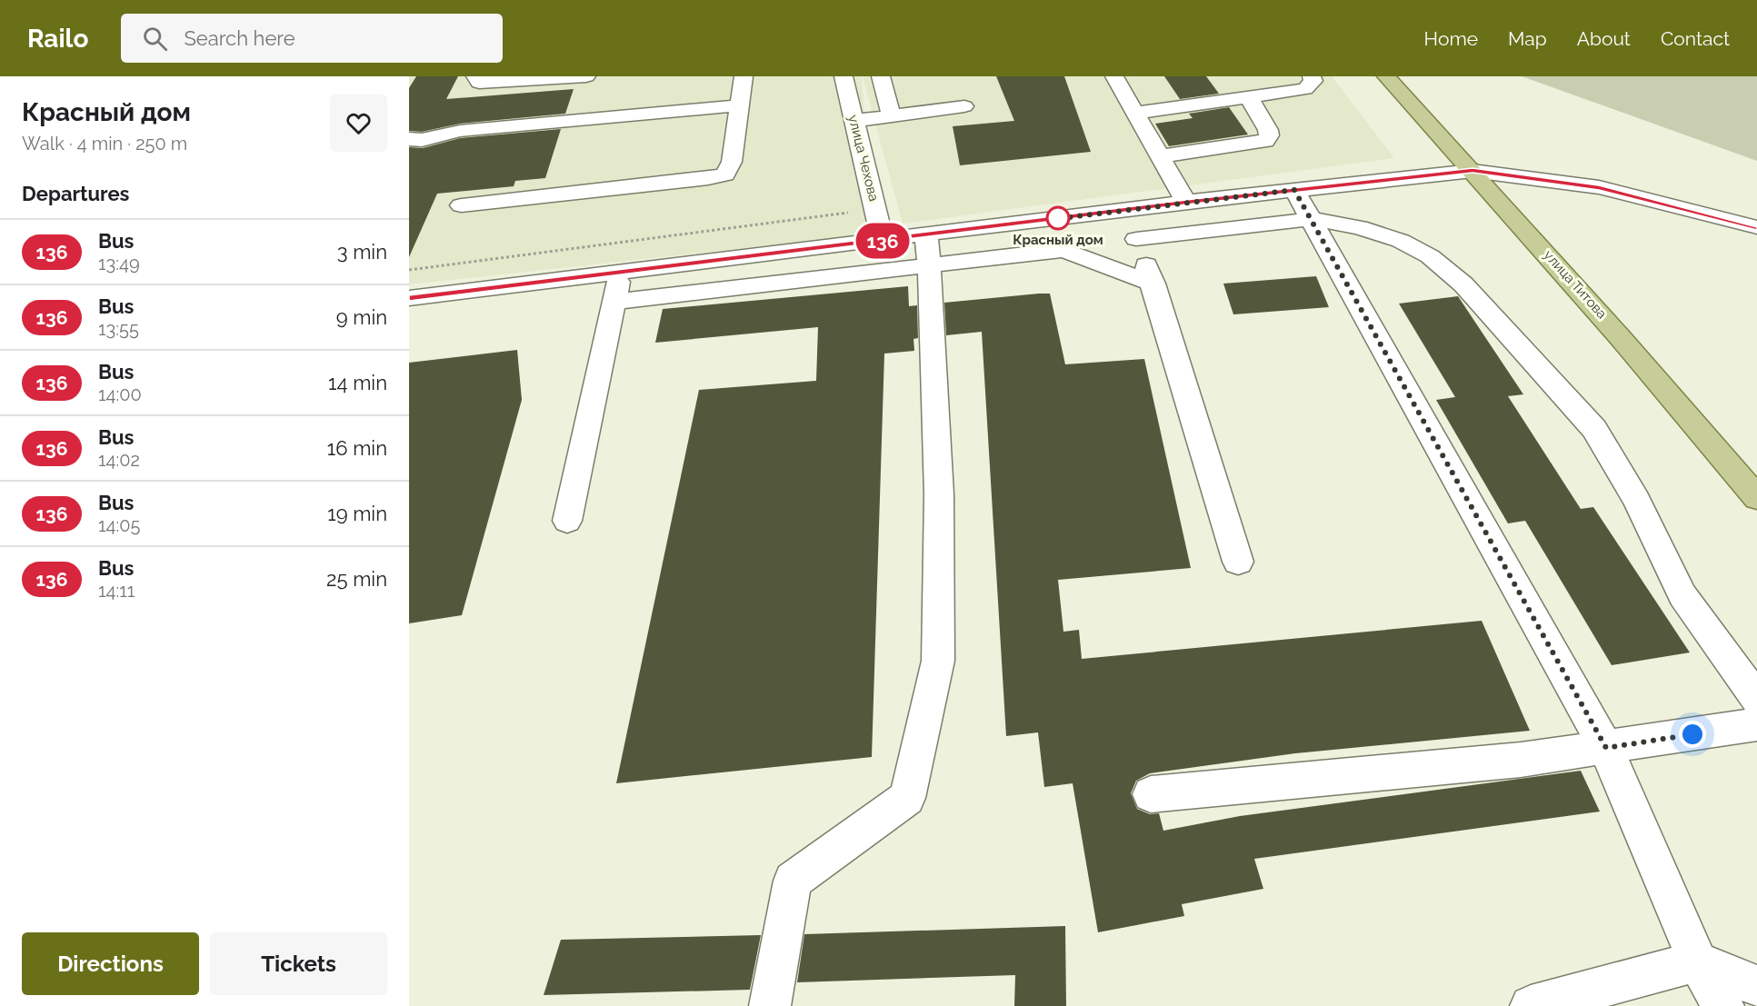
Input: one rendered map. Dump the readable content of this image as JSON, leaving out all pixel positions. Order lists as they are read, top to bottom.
{
  "streets": {
    "main road": ["улица Титова"],
    "street": ["улица Чехова"]
  },
  "places": ["Красный дом"],
  "lines": ["bus line 136"],
  "page": {
    "header": "Railo",
    "search": "Search here",
    "nav": [
      "Home",
      "Map",
      "About",
      "Contact"
    ],
    "heading": [
      ["Красный дом", "Walk · 4 min · 250 m"],
      "Departures"
    ],
    "on_map": "136",
    "list": [
      {
        "mark": "136",
        "name": "Bus",
        "note": "13:49",
        "value": "3 min"
      },
      {
        "mark": "136",
        "name": "Bus",
        "note": "13:55",
        "value": "9 min"
      },
      {
        "mark": "136",
        "name": "Bus",
        "note": "14:00",
        "value": "14 min"
      },
      {
        "mark": "136",
        "name": "Bus",
        "note": "14:02",
        "value": "16 min"
      },
      {
        "mark": "136",
        "name": "Bus",
        "note": "14:05",
        "value": "19 min"
      },
      {
        "mark": "136",
        "name": "Bus",
        "note": "14:11",
        "value": "25 min"
      }
    ],
    "buttons": ["Directions", "Tickets"]
  }
}
